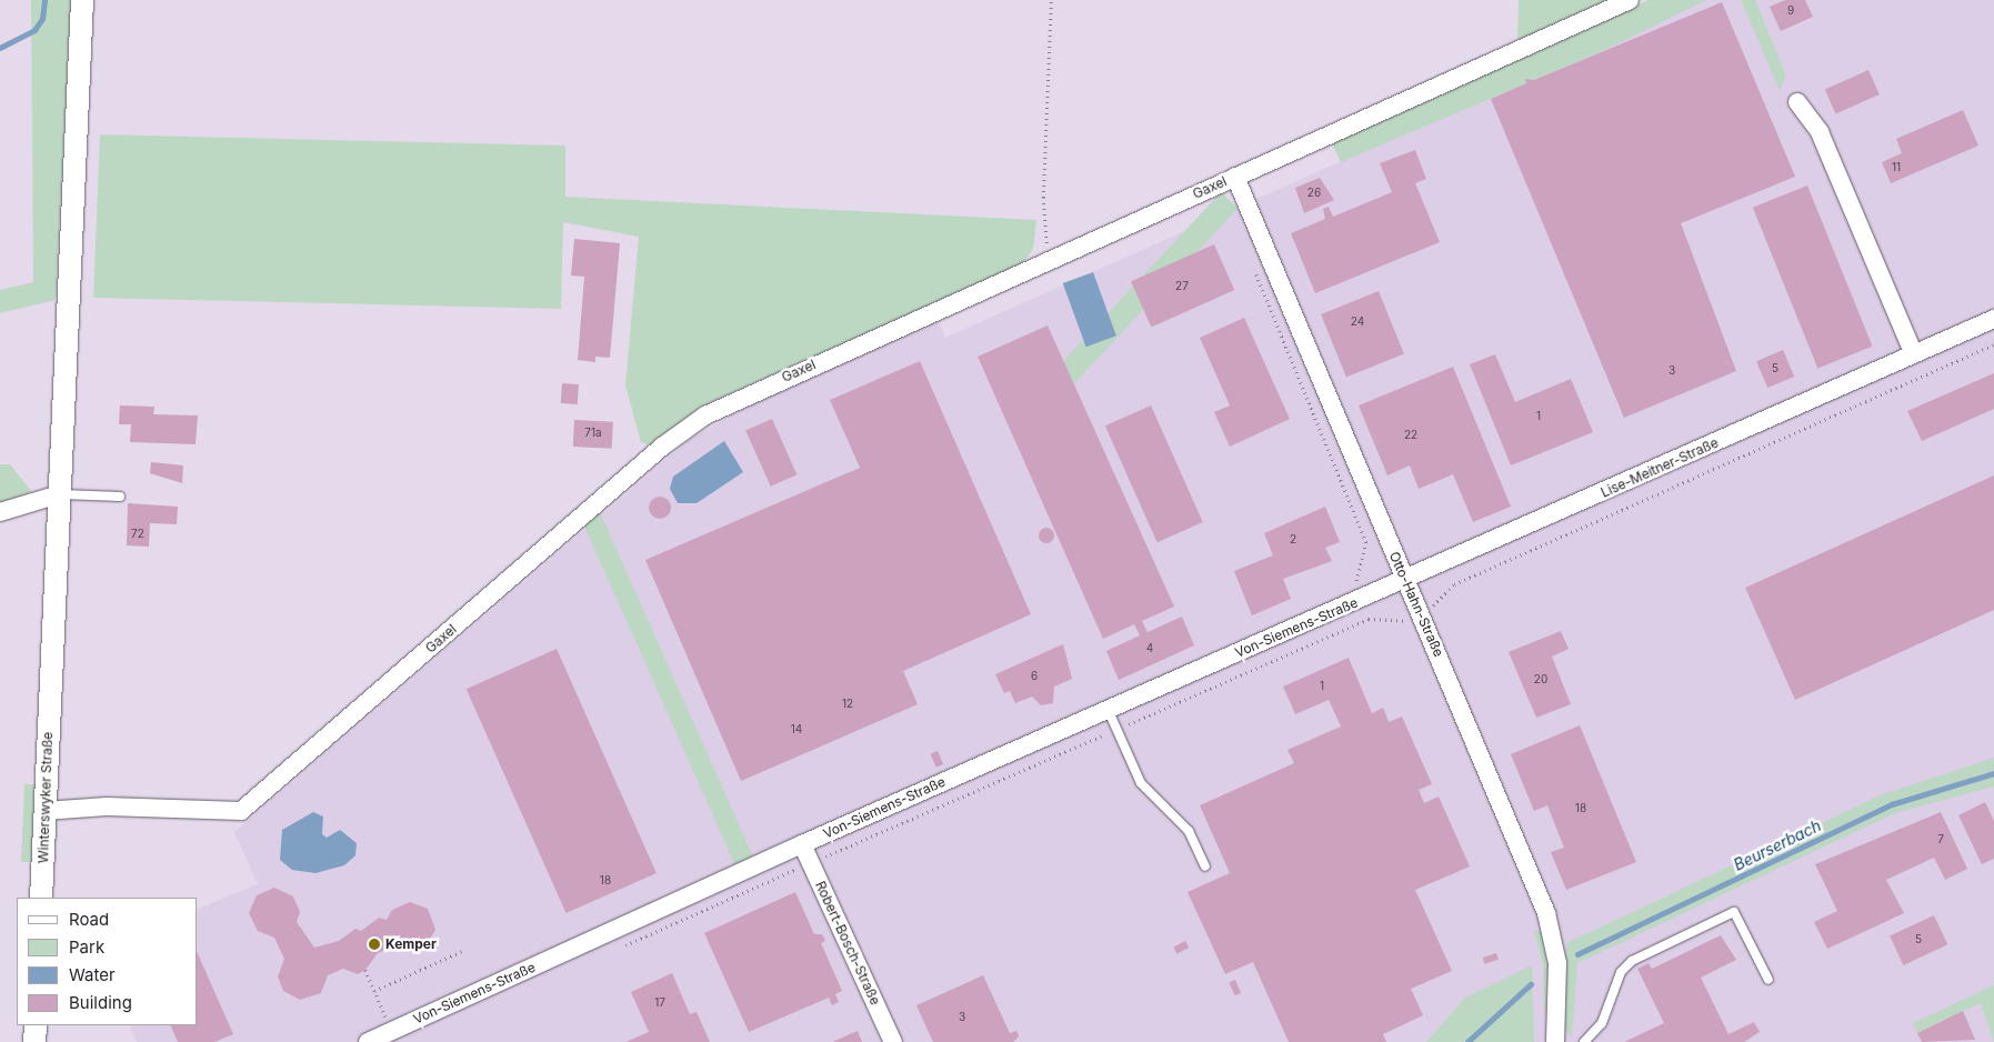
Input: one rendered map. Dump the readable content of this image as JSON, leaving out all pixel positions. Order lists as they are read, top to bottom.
{
  "streets": {
    "street": [
      "Gaxel",
      "Lise-Meitner-Straße",
      "Otto-Hahn-Straße",
      "Von-Siemens-Straße",
      "Winterswyker Straße",
      "Robert-Bosch-Straße"
    ]
  },
  "crossings": [
    ["Gaxel", "Otto-Hahn-Straße"],
    ["Gaxel", "Winterswyker Straße"],
    ["Lise-Meitner-Straße", "Otto-Hahn-Straße"],
    ["Lise-Meitner-Straße", "Von-Siemens-Straße"],
    ["Otto-Hahn-Straße", "Von-Siemens-Straße"],
    ["Von-Siemens-Straße", "Robert-Bosch-Straße"]
  ],
  "water": ["Beurserbach"],
  "places": ["Kemper"],
  "house_numbers": [
    "9",
    "11",
    "26",
    "27",
    "24",
    "5",
    "3",
    "1",
    "71a",
    "22",
    "72",
    "2",
    "4",
    "6",
    "20",
    "1",
    "12",
    "14",
    "18",
    "7",
    "18",
    "5",
    "17",
    "3"
  ],
  "legend": [
    "Road",
    "Park",
    "Water",
    "Building"
  ]
}
